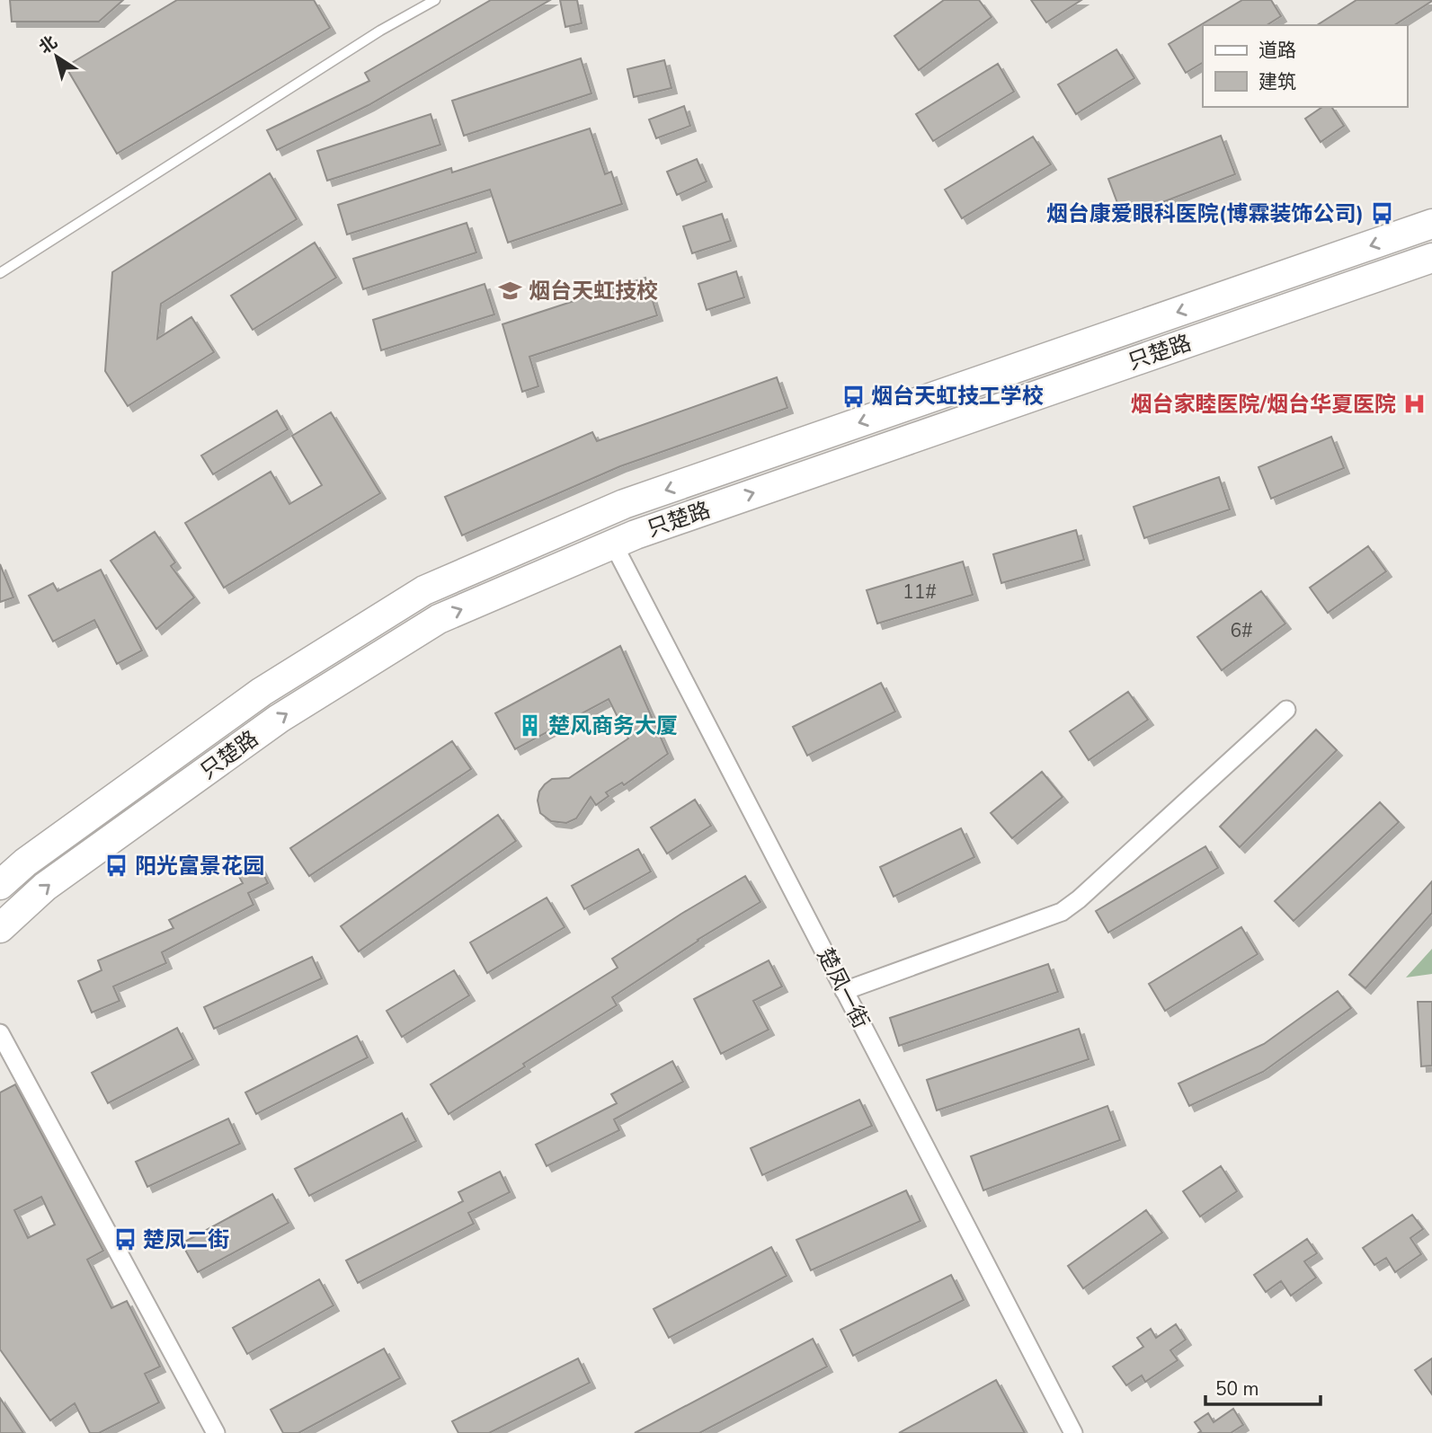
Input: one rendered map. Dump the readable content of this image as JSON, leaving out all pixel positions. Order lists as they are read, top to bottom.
{
  "streets": {
    "main road": ["只楚路"],
    "street": ["楚凤一街"]
  },
  "crossings": [
    ["只楚路", "楚凤一街"]
  ],
  "places": {
    "bus stop": [
      "烟台康爱眼科医院(博霖装饰公司)",
      "烟台天虹技工学校",
      "阳光富景花园",
      "楚凤二街"
    ],
    "school or university": ["烟台天虹技校"],
    "hospital": ["烟台家睦医院/烟台华夏医院"],
    "building": ["楚风商务大厦"]
  },
  "house_numbers": ["11#", "6#"],
  "legend": ["道路", "建筑"],
  "scale_bar": "50 m",
  "north": "top left"
}
